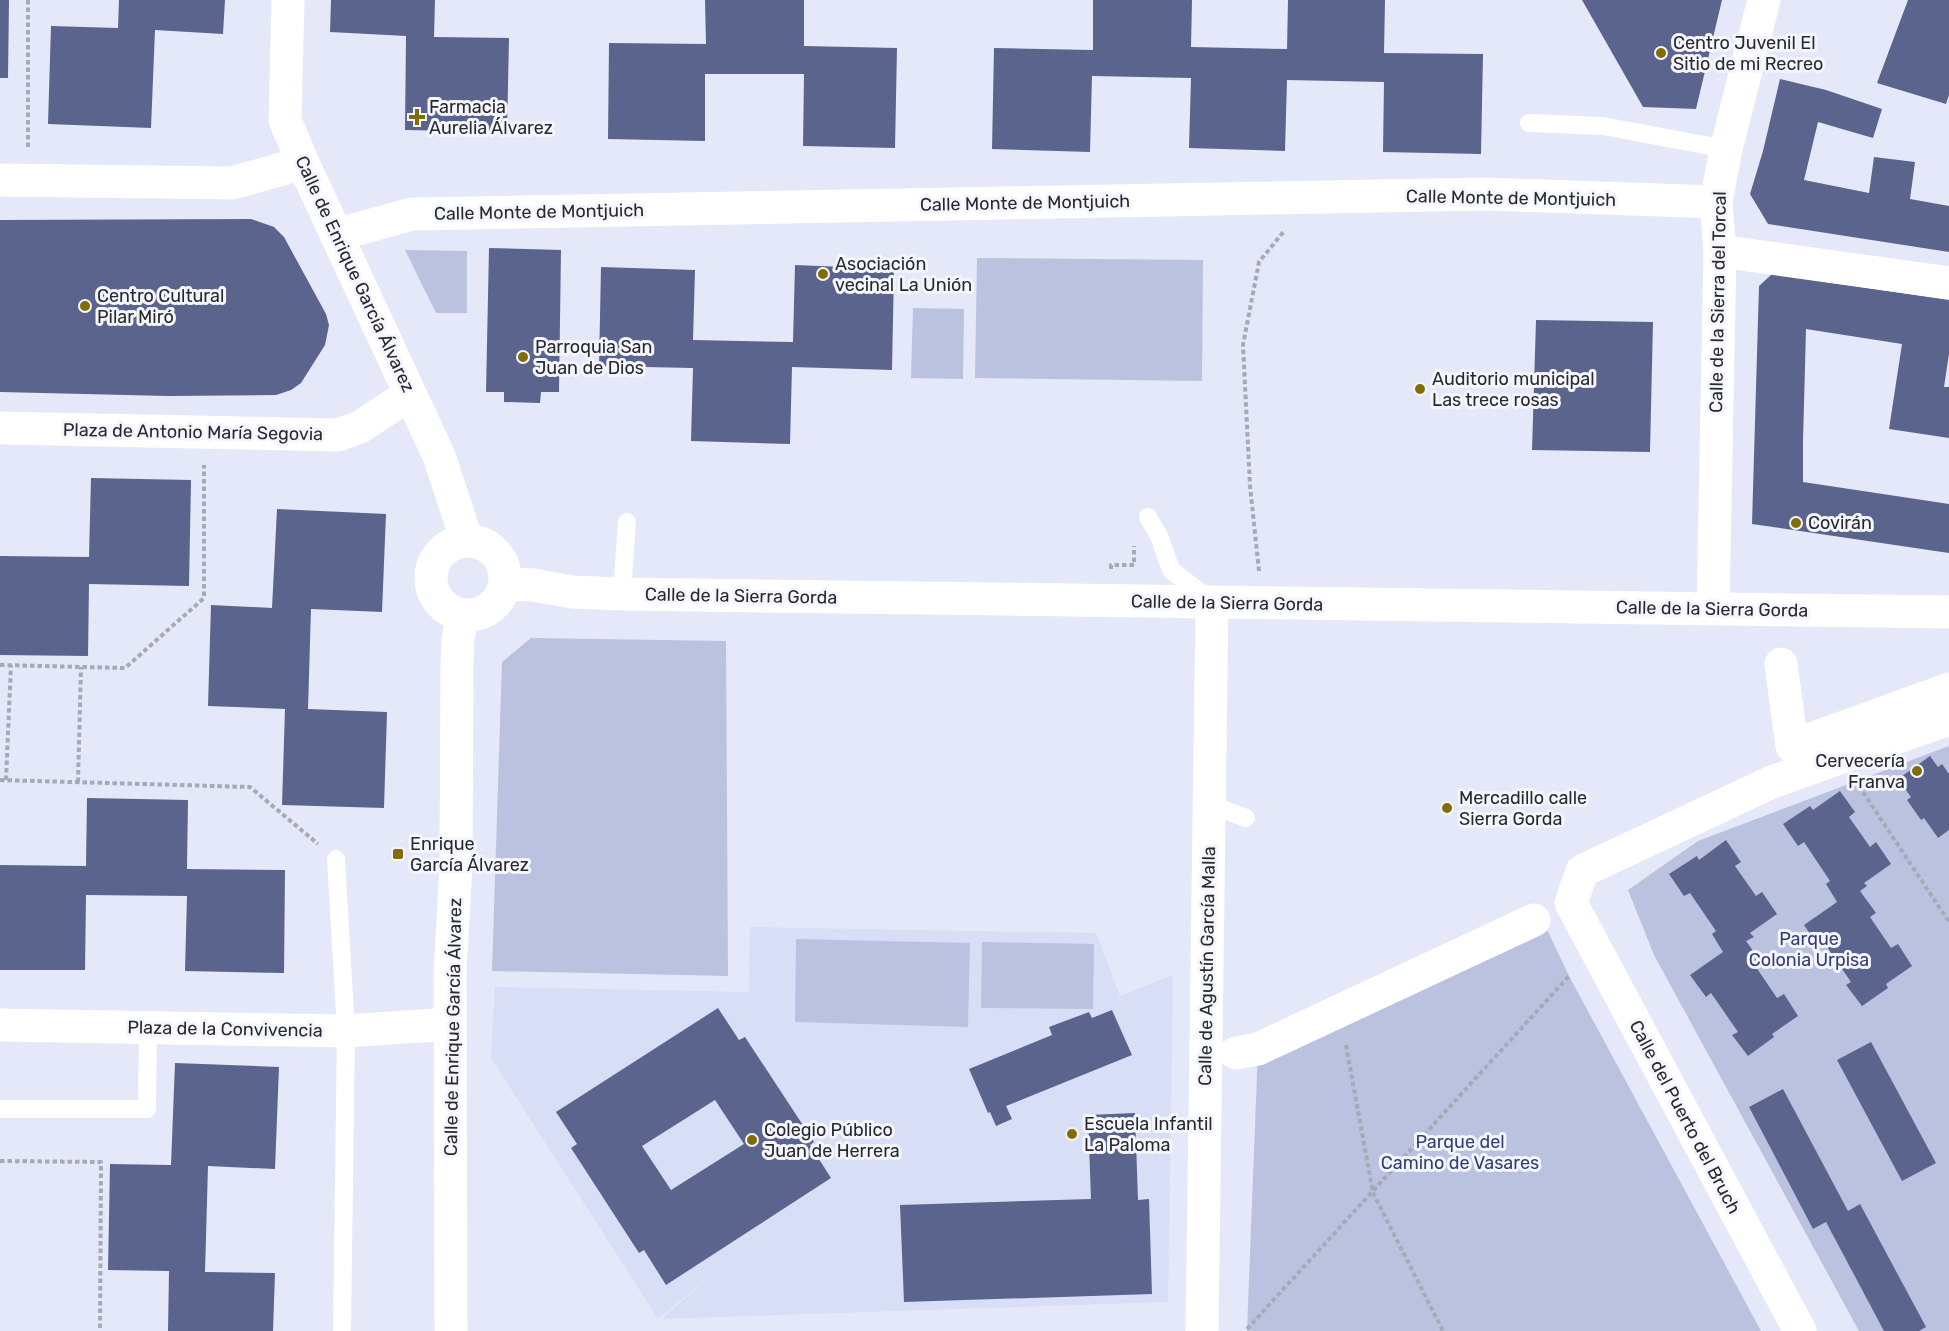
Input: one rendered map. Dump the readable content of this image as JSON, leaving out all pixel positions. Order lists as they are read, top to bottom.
{
  "streets": {
    "street": [
      "Calle Monte de Montjuich",
      "Calle de Enrique García Álvarez",
      "Calle de la Sierra del Torcal",
      "Plaza de Antonio María Segovia",
      "Calle de la Sierra Gorda",
      "Calle de Agustín García Malla",
      "Plaza de la Convivencia",
      "Calle del Puerto del Bruch"
    ]
  },
  "crossings": [
    ["Calle Monte de Montjuich", "Calle de Enrique García Álvarez"],
    ["Calle Monte de Montjuich", "Calle de la Sierra del Torcal"],
    ["Calle de Enrique García Álvarez", "Plaza de Antonio María Segovia"],
    ["Calle de Enrique García Álvarez", "Calle de la Sierra Gorda"],
    ["Calle de Enrique García Álvarez", "Plaza de la Convivencia"],
    ["Calle de la Sierra del Torcal", "Calle de la Sierra Gorda"],
    ["Calle de la Sierra Gorda", "Calle de Agustín García Malla"]
  ],
  "parks": ["Parque Colonia Urpisa", "Parque del Camino de Vasares"],
  "places": {
    "other": [
      "Centro Juvenil El Sitio de mi Recreo",
      "Asociación vecinal La Unión",
      "Centro Cultural Pilar Miró",
      "Parroquia San Juan de Dios",
      "Auditorio municipal Las trece rosas",
      "Covirán",
      "Cervecería Franva",
      "Mercadillo calle Sierra Gorda",
      "Escuela Infantil La Paloma",
      "Colegio Público Juan de Herrera"
    ],
    "health": ["Farmacia Aurelia Álvarez"],
    "transit": ["Enrique García Álvarez"]
  }
}
